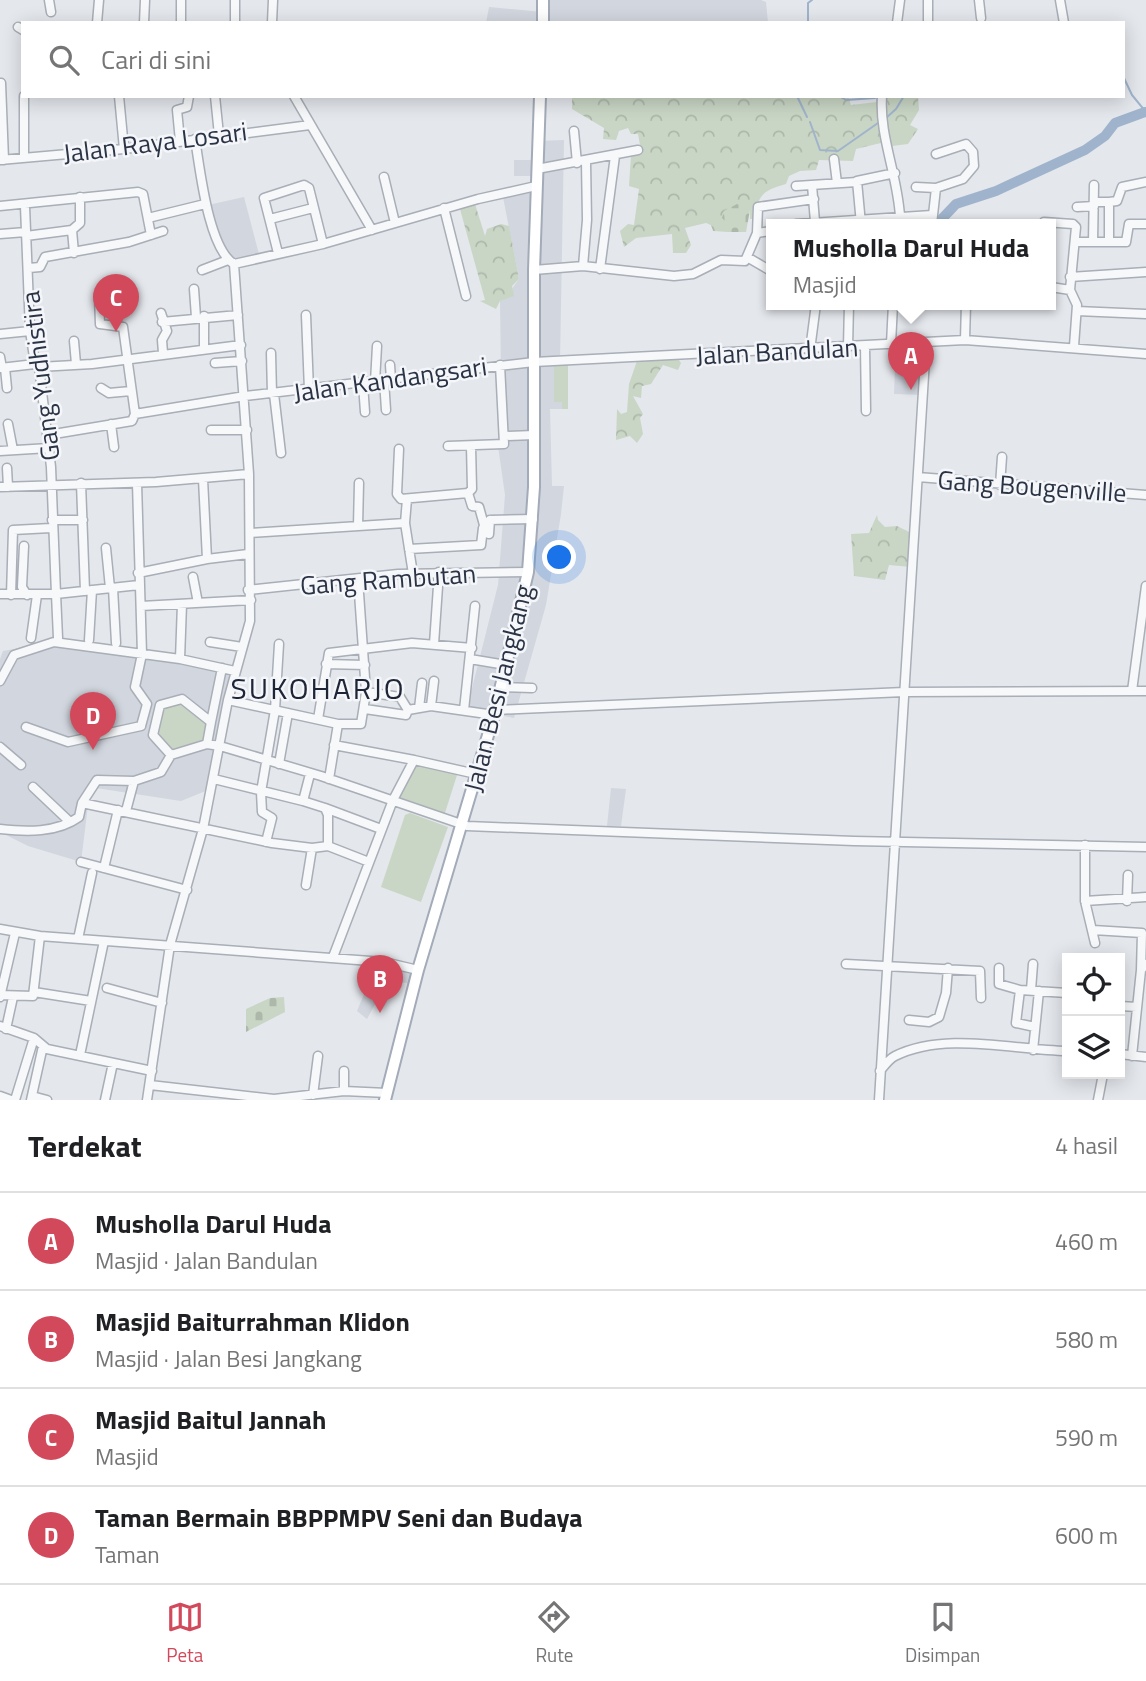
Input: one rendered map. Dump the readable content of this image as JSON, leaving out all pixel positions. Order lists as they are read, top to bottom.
{
  "streets": {
    "main road": ["Jalan Besi Jangkang"],
    "street": [
      "Jalan Raya Losari",
      "Jalan Bandulan",
      "Gang Yudhistira",
      "Jalan Kandangsari",
      "Gang Bougenville",
      "Gang Rambutan"
    ]
  },
  "crossings": [
    ["Jalan Bandulan", "Jalan Kandangsari"],
    ["Jalan Bandulan", "Jalan Besi Jangkang"],
    ["Jalan Kandangsari", "Jalan Besi Jangkang"],
    ["Gang Rambutan", "Jalan Besi Jangkang"]
  ],
  "districts": ["SUKOHARJO"],
  "page": {
    "search": "Cari di sini",
    "popup": ["Musholla Darul Huda", "Masjid"],
    "pins": [
      "C",
      "A",
      "D",
      "B"
    ],
    "heading": ["Terdekat", "4 hasil"],
    "list": [
      {
        "mark": "A",
        "name": "Musholla Darul Huda",
        "note": "Masjid · Jalan Bandulan",
        "value": "460 m"
      },
      {
        "mark": "B",
        "name": "Masjid Baiturrahman Klidon",
        "note": "Masjid · Jalan Besi Jangkang",
        "value": "580 m"
      },
      {
        "mark": "C",
        "name": "Masjid Baitul Jannah",
        "note": "Masjid",
        "value": "590 m"
      },
      {
        "mark": "D",
        "name": "Taman Bermain BBPPMPV Seni dan Budaya",
        "note": "Taman",
        "value": "600 m"
      }
    ],
    "nav": ["Peta", "Rute", "Disimpan"]
  }
}
